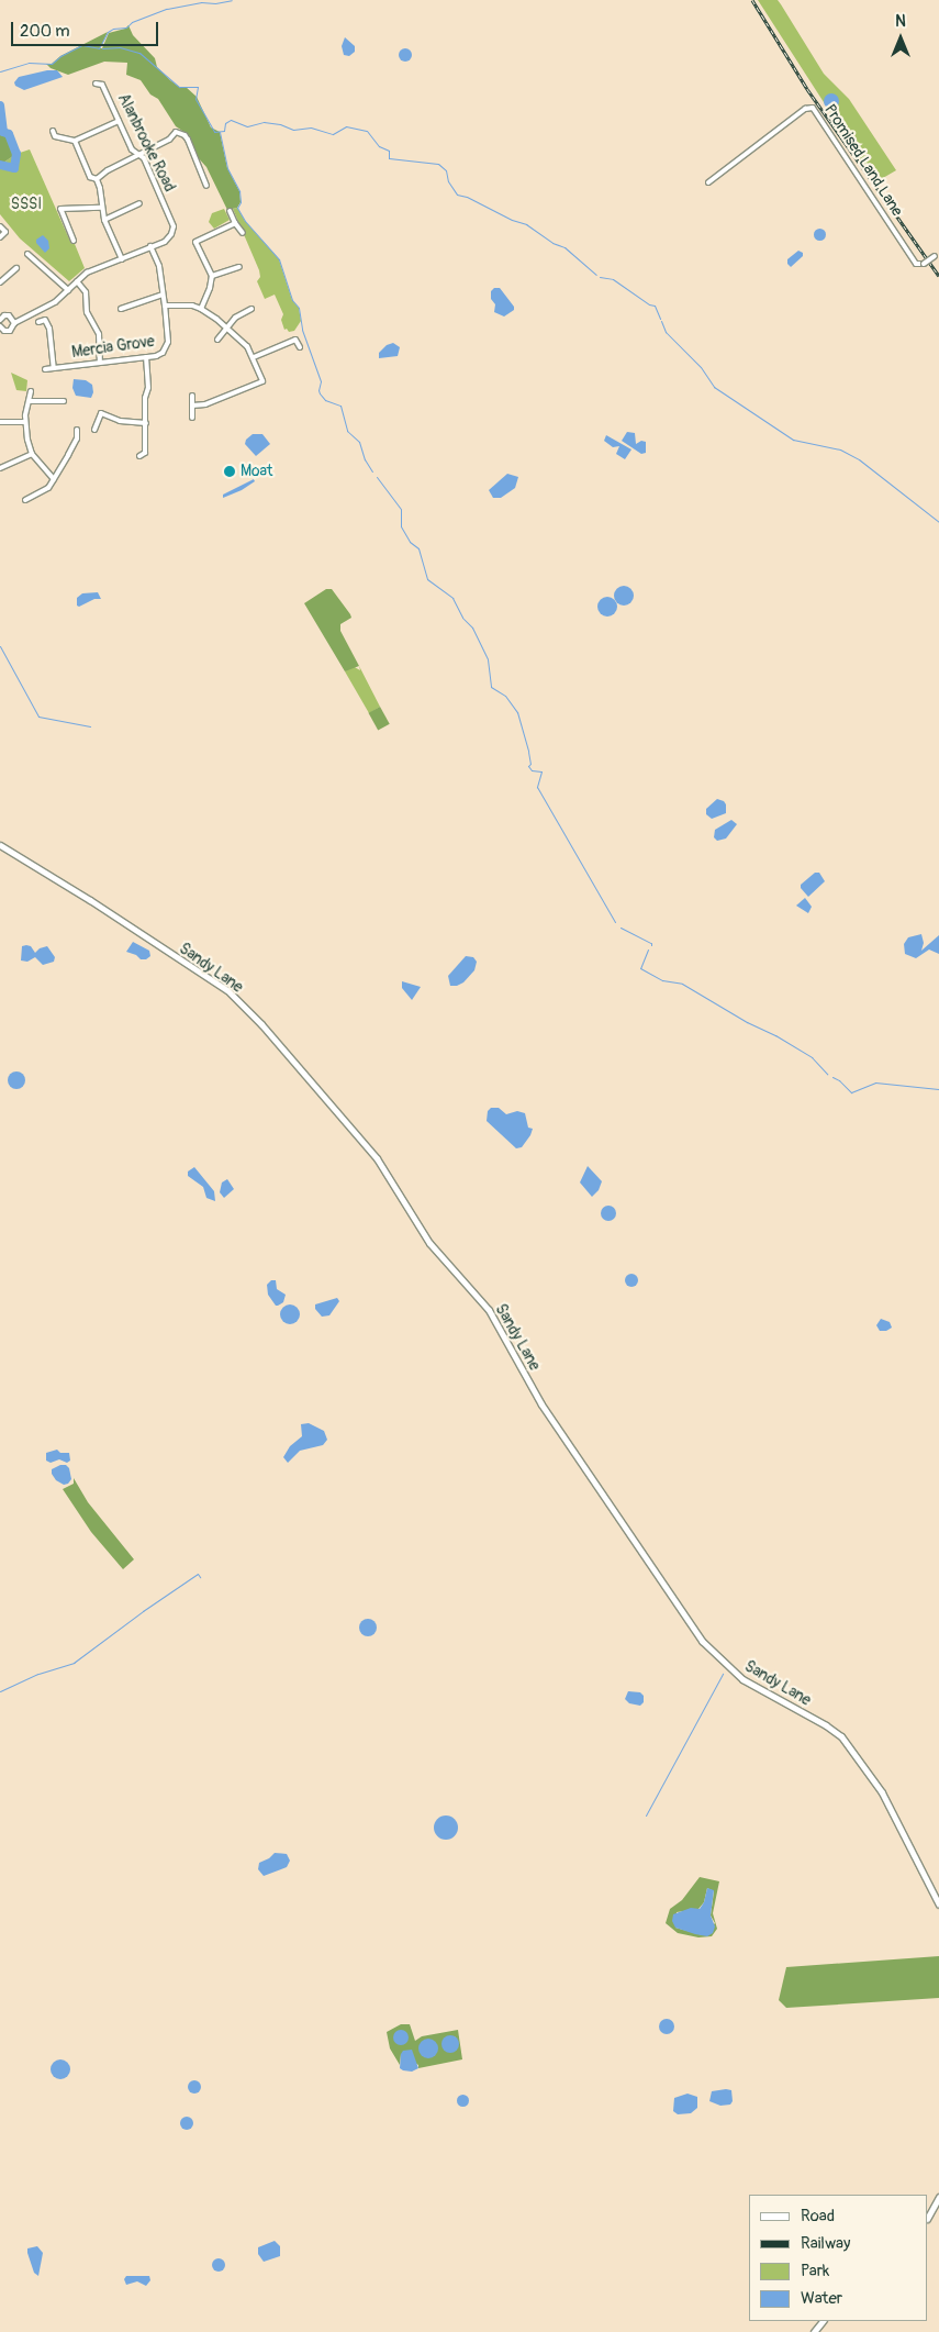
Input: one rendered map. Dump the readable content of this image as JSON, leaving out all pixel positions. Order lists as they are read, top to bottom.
{
  "streets": {
    "street": [
      "Alanbrooke Road",
      "Promised Land Lane",
      "Mercia Grove",
      "Sandy Lane"
    ]
  },
  "crossings": [
    ["Alanbrooke Road", "Mercia Grove"]
  ],
  "parks": ["SSSI"],
  "places": ["Moat"],
  "legend": [
    "Road",
    "Railway",
    "Park",
    "Water"
  ],
  "scale_bar": "200 m",
  "north": "top"
}
